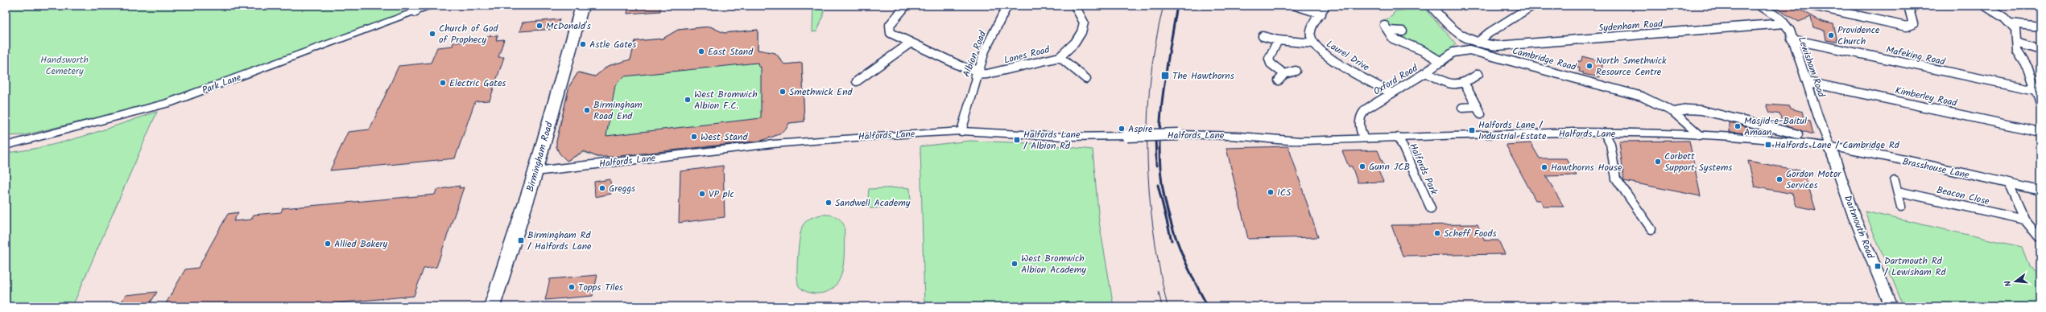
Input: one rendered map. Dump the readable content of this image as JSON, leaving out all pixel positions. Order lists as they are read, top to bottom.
{
  "streets": {
    "highway": ["Birmingham Road"],
    "street": [
      "Sydenham Road",
      "Albion Road",
      "Lones Road",
      "Laurel Drive",
      "Mafeking Road",
      "Cambridge Road",
      "Lewisham Road",
      "Oxford Road",
      "Park Lane",
      "Kimberley Road",
      "Halfords Lane",
      "Brasshouse Lane",
      "Halfords Park",
      "Beacon Close",
      "Dartmouth Road"
    ]
  },
  "crossings": [
    ["Sydenham Road", "Lewisham Road"],
    ["Albion Road", "Lones Road"],
    ["Albion Road", "Halfords Lane"],
    ["Laurel Drive", "Oxford Road"],
    ["Mafeking Road", "Lewisham Road"],
    ["Cambridge Road", "Oxford Road"],
    ["Cambridge Road", "Halfords Lane"],
    ["Lewisham Road", "Kimberley Road"],
    ["Lewisham Road", "Halfords Lane"],
    ["Lewisham Road", "Brasshouse Lane"],
    ["Lewisham Road", "Dartmouth Road"],
    ["Oxford Road", "Halfords Lane"],
    ["Halfords Lane", "Birmingham Road"],
    ["Halfords Lane", "Brasshouse Lane"],
    ["Halfords Lane", "Halfords Park"],
    ["Halfords Lane", "Dartmouth Road"],
    ["Brasshouse Lane", "Dartmouth Road"]
  ],
  "parks": ["Handsworth Cemetery"],
  "places": {
    "other": [
      "McDonald's",
      "Church of God of Prophecy",
      "Providence Church",
      "Astle Gates",
      "East Stand",
      "North Smethwick Resource Centre",
      "Electric Gates",
      "Smethwick End",
      "West Bromwich Albion F.C.",
      "Birmingham Road End",
      "Masjid-e-Baitul Amaan",
      "Aspire",
      "West Stand",
      "Corbett Support Systems",
      "Gunn JCB",
      "Hawthorns House",
      "Gordon Motor Services",
      "Greggs",
      "ICS",
      "VP plc",
      "Sandwell Academy",
      "Scheff Foods",
      "Allied Bakery",
      "West Bromwich Albion Academy",
      "Topps Tiles"
    ],
    "transit": [
      "The Hawthorns",
      "Halfords Lane / Industrial Estate",
      "Halfords Lane / Albion Rd",
      "Halfords Lane / Cambridge Rd",
      "Birmingham Rd / Halfords Lane",
      "Dartmouth Rd / Lewisham Rd"
    ]
  },
  "north": "left"
}
